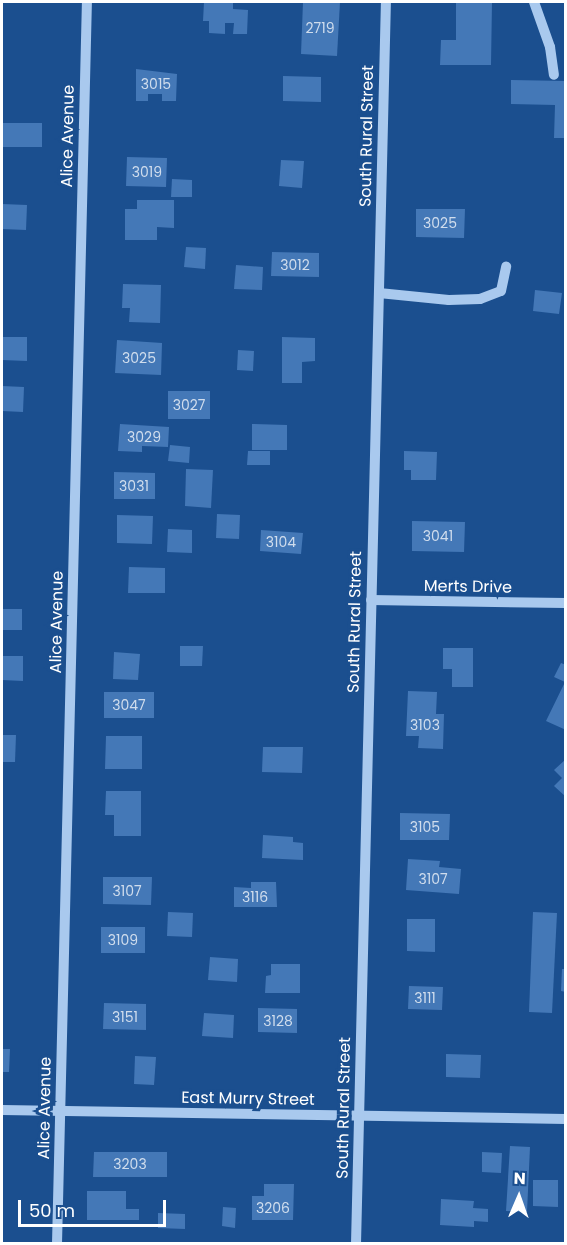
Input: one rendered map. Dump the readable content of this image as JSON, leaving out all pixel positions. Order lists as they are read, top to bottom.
{
  "streets": {
    "street": [
      "Alice Avenue",
      "South Rural Street",
      "Merts Drive",
      "East Murry Street"
    ]
  },
  "crossings": [
    ["Alice Avenue", "East Murry Street"],
    ["South Rural Street", "Merts Drive"],
    ["South Rural Street", "East Murry Street"]
  ],
  "house_numbers": [
    "2719",
    "3015",
    "3019",
    "3025",
    "3012",
    "3025",
    "3027",
    "3029",
    "3031",
    "3041",
    "3104",
    "3047",
    "3103",
    "3105",
    "3107",
    "3107",
    "3116",
    "3109",
    "3111",
    "3151",
    "3128",
    "3203",
    "3206"
  ],
  "scale_bar": "50 m",
  "north": "top"
}
